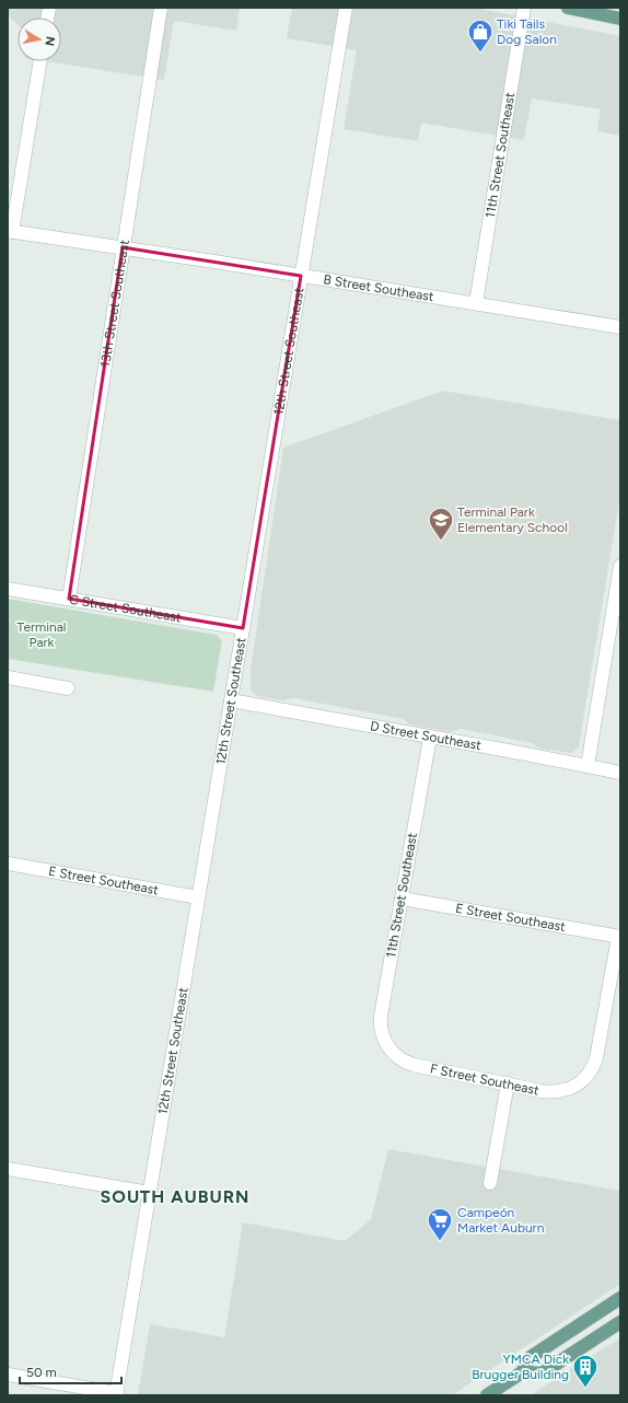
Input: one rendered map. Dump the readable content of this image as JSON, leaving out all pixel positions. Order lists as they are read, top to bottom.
{
  "streets": {
    "street": [
      "11th Street Southeast",
      "B Street Southeast",
      "13th Street Southeast",
      "12th Street Southeast",
      "C Street Southeast",
      "D Street Southeast",
      "E Street Southeast",
      "F Street Southeast"
    ]
  },
  "crossings": [
    ["11th Street Southeast", "B Street Southeast"],
    ["11th Street Southeast", "D Street Southeast"],
    ["11th Street Southeast", "E Street Southeast"],
    ["11th Street Southeast", "F Street Southeast"],
    ["B Street Southeast", "13th Street Southeast"],
    ["B Street Southeast", "12th Street Southeast"],
    ["13th Street Southeast", "C Street Southeast"],
    ["12th Street Southeast", "C Street Southeast"],
    ["12th Street Southeast", "D Street Southeast"],
    ["12th Street Southeast", "E Street Southeast"],
    ["E Street Southeast", "F Street Southeast"]
  ],
  "districts": ["SOUTH AUBURN"],
  "parks": ["Terminal Park"],
  "places": {
    "shop": ["Tiki Tails Dog Salon"],
    "school or university": ["Terminal Park Elementary School"],
    "supermarket": ["Campeón Market Auburn"],
    "building": ["YMCA Dick Brugger Building"]
  },
  "scale_bar": "50 m",
  "north": "right"
}
